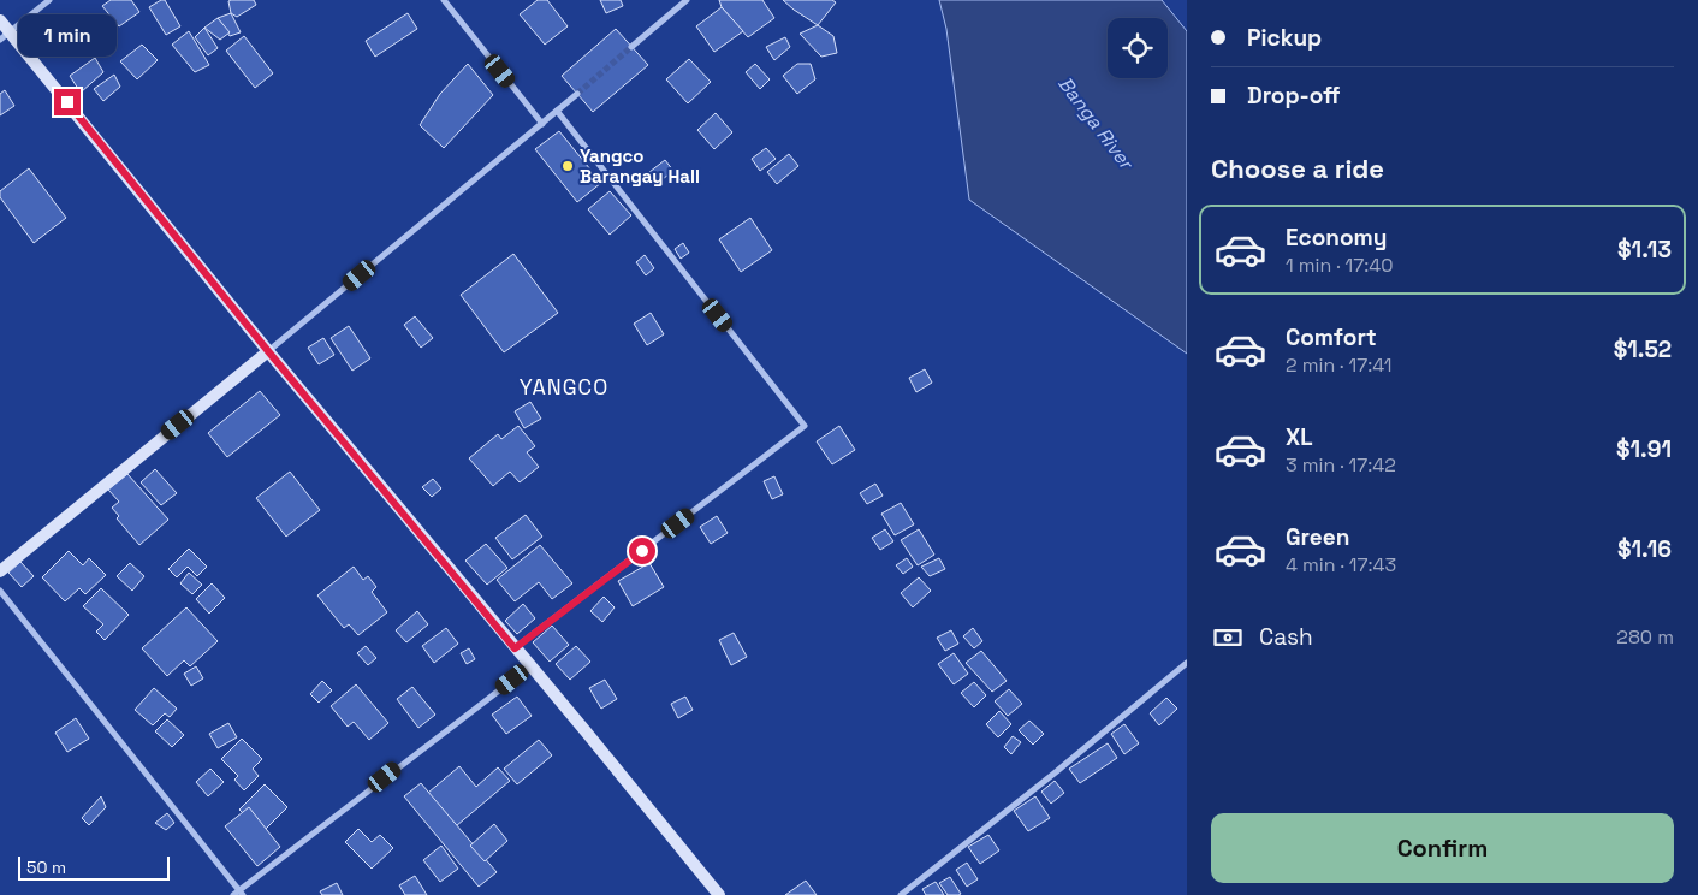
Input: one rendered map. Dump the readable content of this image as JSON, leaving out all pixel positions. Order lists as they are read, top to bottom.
{
  "districts": ["YANGCO"],
  "water": ["Banga River"],
  "places": ["Yangco Barangay Hall"],
  "scale_bar": "50 m",
  "page": {
    "banner": ["Pickup", "Drop-off"],
    "bubble": "1 min",
    "heading": "Choose a ride",
    "list": [
      {
        "name": "Economy",
        "note": "1 min · 17:40",
        "value": "$1.13"
      },
      {
        "name": "Comfort",
        "note": "2 min · 17:41",
        "value": "$1.52"
      },
      {
        "name": "XL",
        "note": "3 min · 17:42",
        "value": "$1.91"
      },
      {
        "name": "Green",
        "note": "4 min · 17:43",
        "value": "$1.16"
      }
    ],
    "pay": ["Cash", "280 m"],
    "buttons": "Confirm",
    "scale": "50 m"
  }
}
